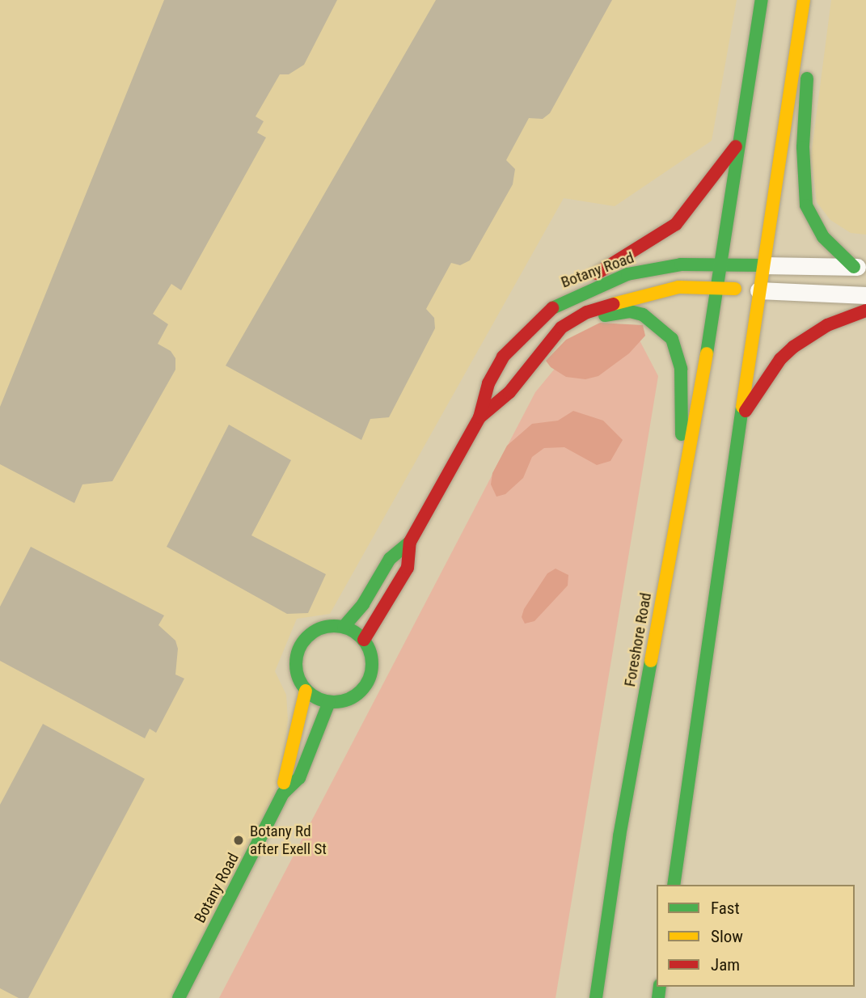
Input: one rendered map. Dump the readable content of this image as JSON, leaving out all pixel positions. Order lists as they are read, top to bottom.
{
  "streets": {
    "main road": ["Botany Road", "Foreshore Road"]
  },
  "crossings": [
    ["Botany Road", "Foreshore Road"]
  ],
  "places": ["Botany Rd after Exell St"],
  "legend": ["Fast", "Slow", "Jam"]
}
